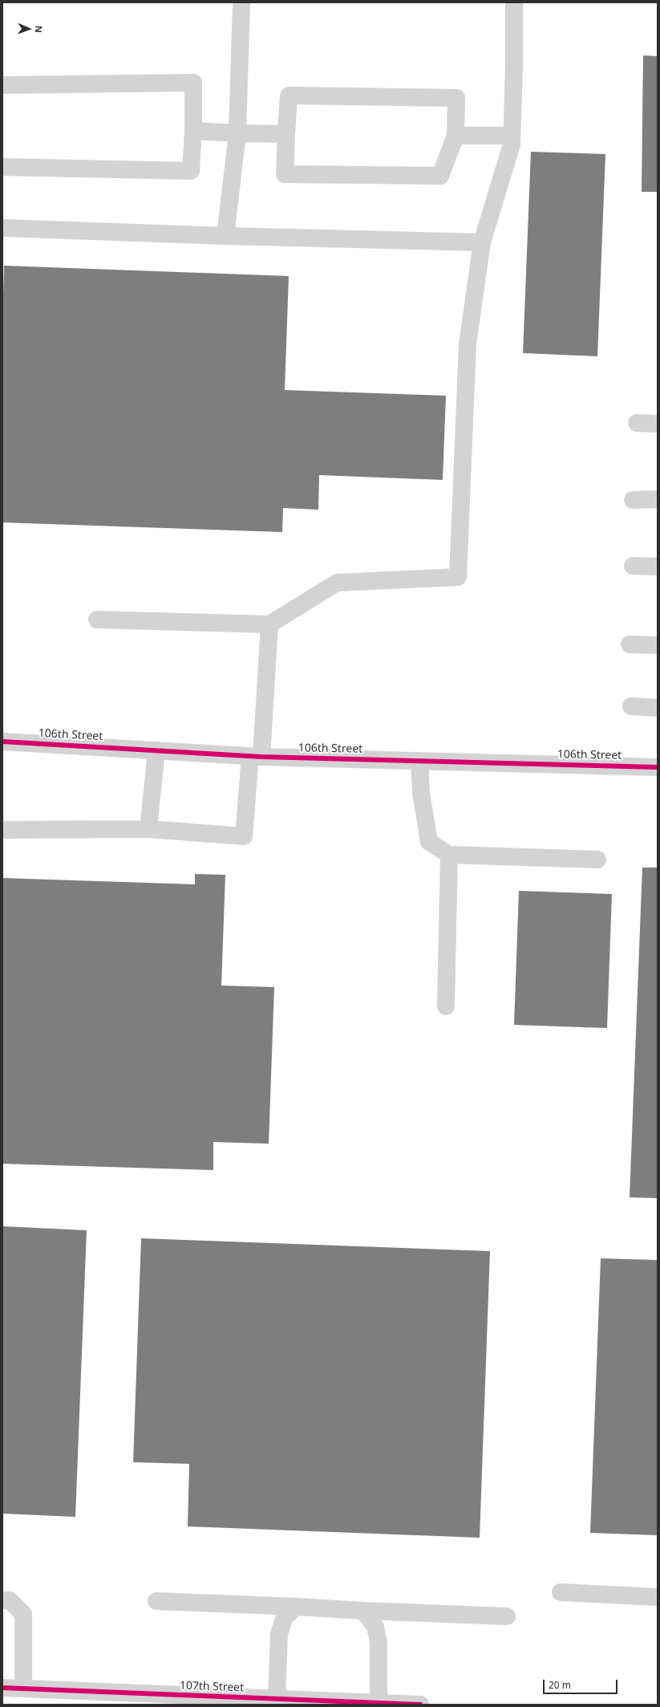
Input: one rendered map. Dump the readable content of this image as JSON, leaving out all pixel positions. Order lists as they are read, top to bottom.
{
  "streets": {
    "street": ["106th Street", "107th Street"]
  },
  "scale_bar": "20 m",
  "north": "right"
}
